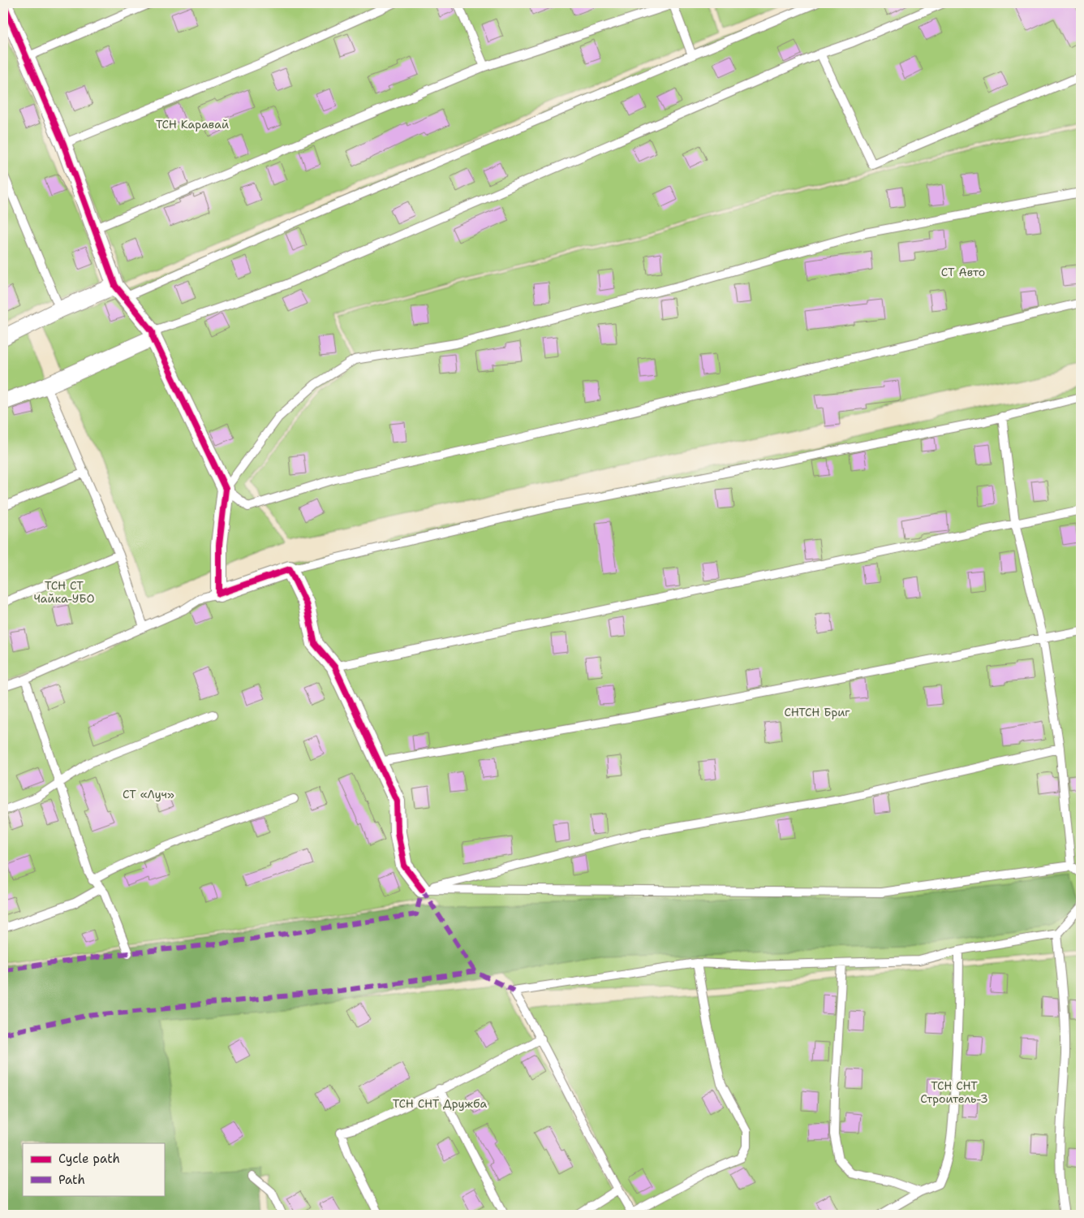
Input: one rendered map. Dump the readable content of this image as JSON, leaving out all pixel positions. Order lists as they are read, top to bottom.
{
  "parks": [
    "ТСН Каравай",
    "СТ Авто",
    "ТСН СТ Чайка-УБО",
    "СНТСН Бриг",
    "СТ «Луч»",
    "ТСН СНТ Строитель-3",
    "ТСН СНТ Дружба"
  ],
  "legend": ["Cycle path", "Path"]
}
